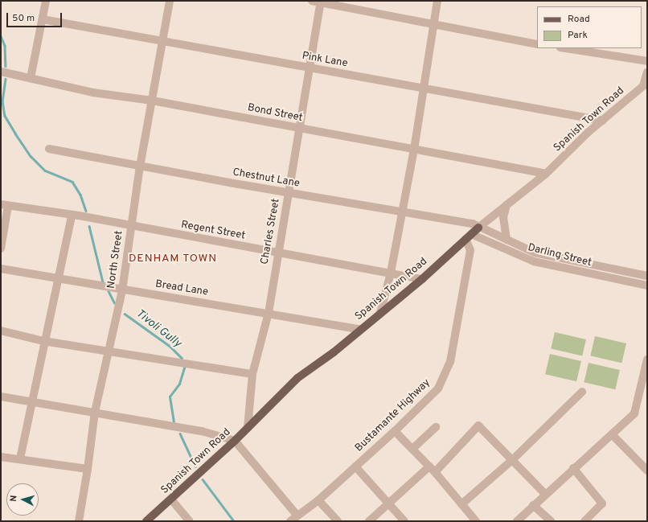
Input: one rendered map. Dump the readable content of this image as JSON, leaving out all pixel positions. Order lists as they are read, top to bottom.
{
  "streets": {
    "main road": ["Spanish Town Road"],
    "street": [
      "Pink Lane",
      "Bond Street",
      "Chestnut Lane",
      "Regent Street",
      "Charles Street",
      "Darling Street",
      "North Street",
      "Bread Lane",
      "Bustamante Highway"
    ]
  },
  "crossings": [
    ["Pink Lane", "Spanish Town Road"],
    ["Pink Lane", "Charles Street"],
    ["Pink Lane", "North Street"],
    ["Bond Street", "Spanish Town Road"],
    ["Bond Street", "Charles Street"],
    ["Bond Street", "North Street"],
    ["Spanish Town Road", "Chestnut Lane"],
    ["Spanish Town Road", "Regent Street"],
    ["Spanish Town Road", "Charles Street"],
    ["Spanish Town Road", "Darling Street"],
    ["Spanish Town Road", "Bread Lane"],
    ["Spanish Town Road", "Bustamante Highway"],
    ["Chestnut Lane", "Charles Street"],
    ["Chestnut Lane", "Darling Street"],
    ["Chestnut Lane", "North Street"],
    ["Regent Street", "Charles Street"],
    ["Regent Street", "North Street"],
    ["Charles Street", "Bread Lane"],
    ["Darling Street", "Bustamante Highway"],
    ["North Street", "Bread Lane"]
  ],
  "districts": ["DENHAM TOWN"],
  "water": ["Tivoli Gully"],
  "legend": ["Road", "Park"],
  "scale_bar": "50 m",
  "north": "left"
}
